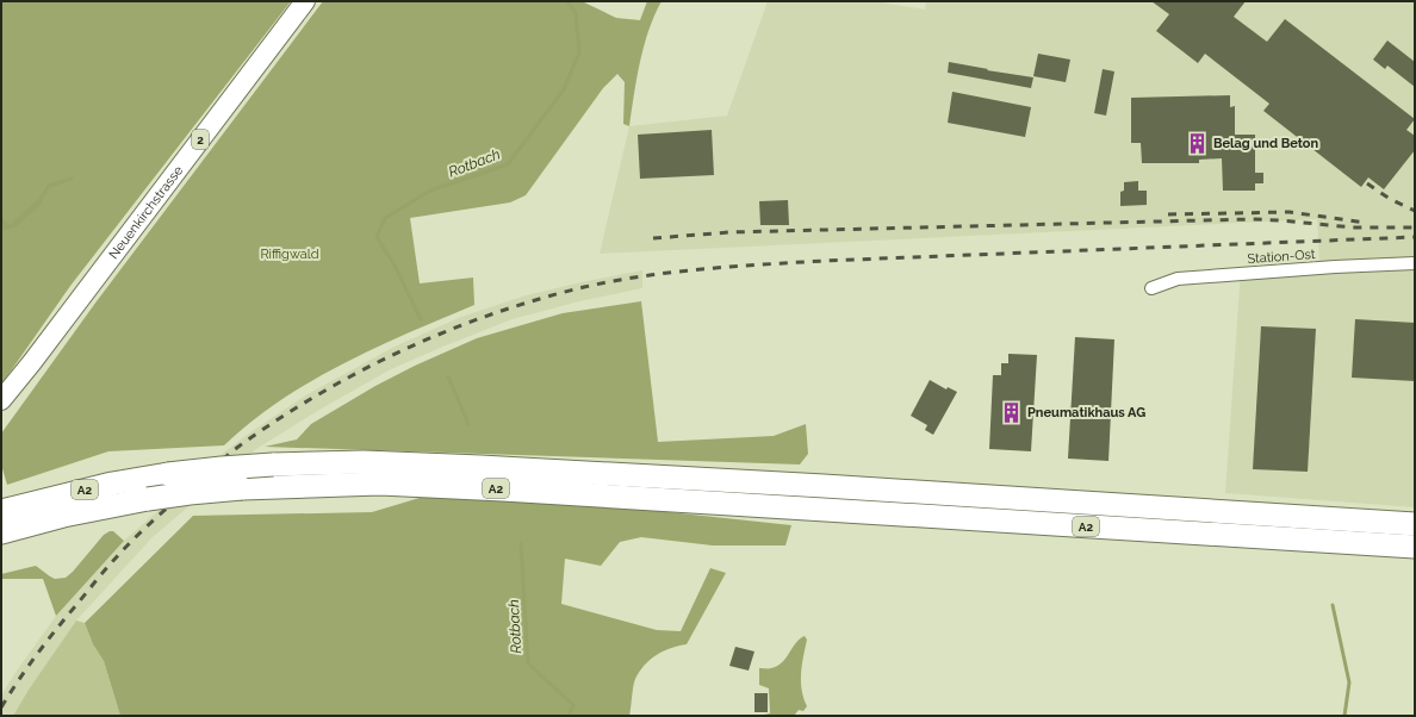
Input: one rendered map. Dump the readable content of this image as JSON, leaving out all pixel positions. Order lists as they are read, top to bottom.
{
  "streets": {
    "highway": ["A2"],
    "main road": ["2", "Neuenkirchstrasse"],
    "street": ["Station-Ost"]
  },
  "water": ["Rotbach"],
  "parks": ["Riffigwald"],
  "places": {
    "building": ["Belag und Beton", "Pneumatikhaus AG"]
  }
}
